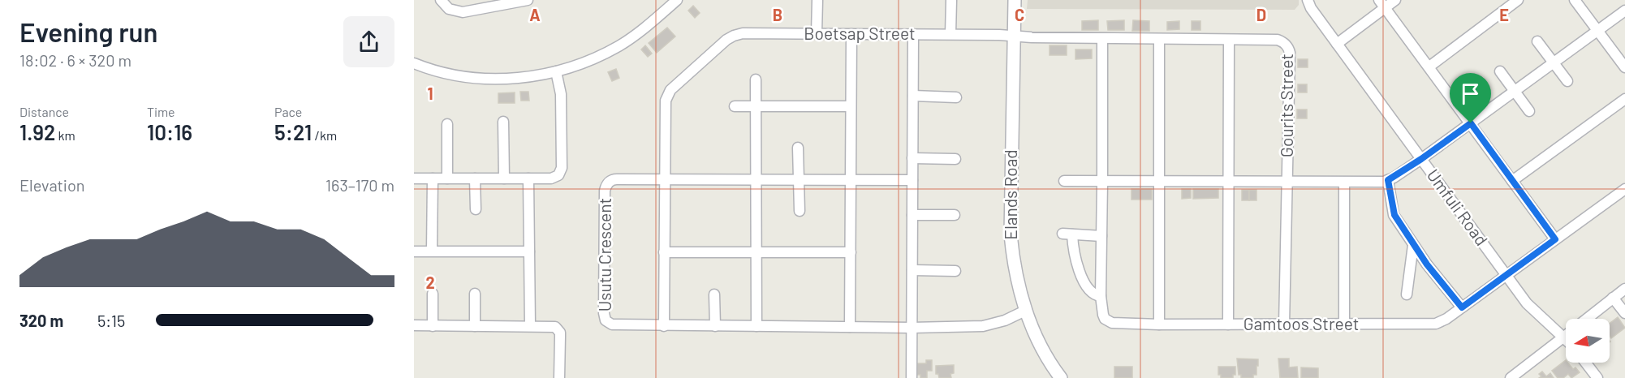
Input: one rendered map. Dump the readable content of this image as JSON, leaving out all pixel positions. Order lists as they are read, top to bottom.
{
  "streets": {
    "street": [
      "Boetsap Street",
      "Gourits Street",
      "Elands Road",
      "Umfuli Road",
      "Usutu Crescent",
      "Gamtoos Street"
    ]
  },
  "crossings": [
    ["Boetsap Street", "Gourits Street"],
    ["Boetsap Street", "Elands Road"],
    ["Boetsap Street", "Usutu Crescent"],
    ["Gourits Street", "Elands Road"],
    ["Gourits Street", "Gamtoos Street"],
    ["Elands Road", "Usutu Crescent"],
    ["Umfuli Road", "Gamtoos Street"]
  ],
  "north": "left",
  "page": {
    "heading": ["Evening run", "18:02 · 6 × 320 m"],
    "stats": [
      ["Distance", "1.92 km"],
      ["Time", "10:16"],
      ["Pace", "5:21 /km"]
    ],
    "chart": ["Elevation", "163–170 m"],
    "list": [
      {
        "name": "320 m",
        "note": "5:15"
      }
    ]
  },
  "grid": {
    "columns": [
      "A",
      "B",
      "C",
      "D",
      "E"
    ],
    "rows": ["1", "2"]
  }
}
